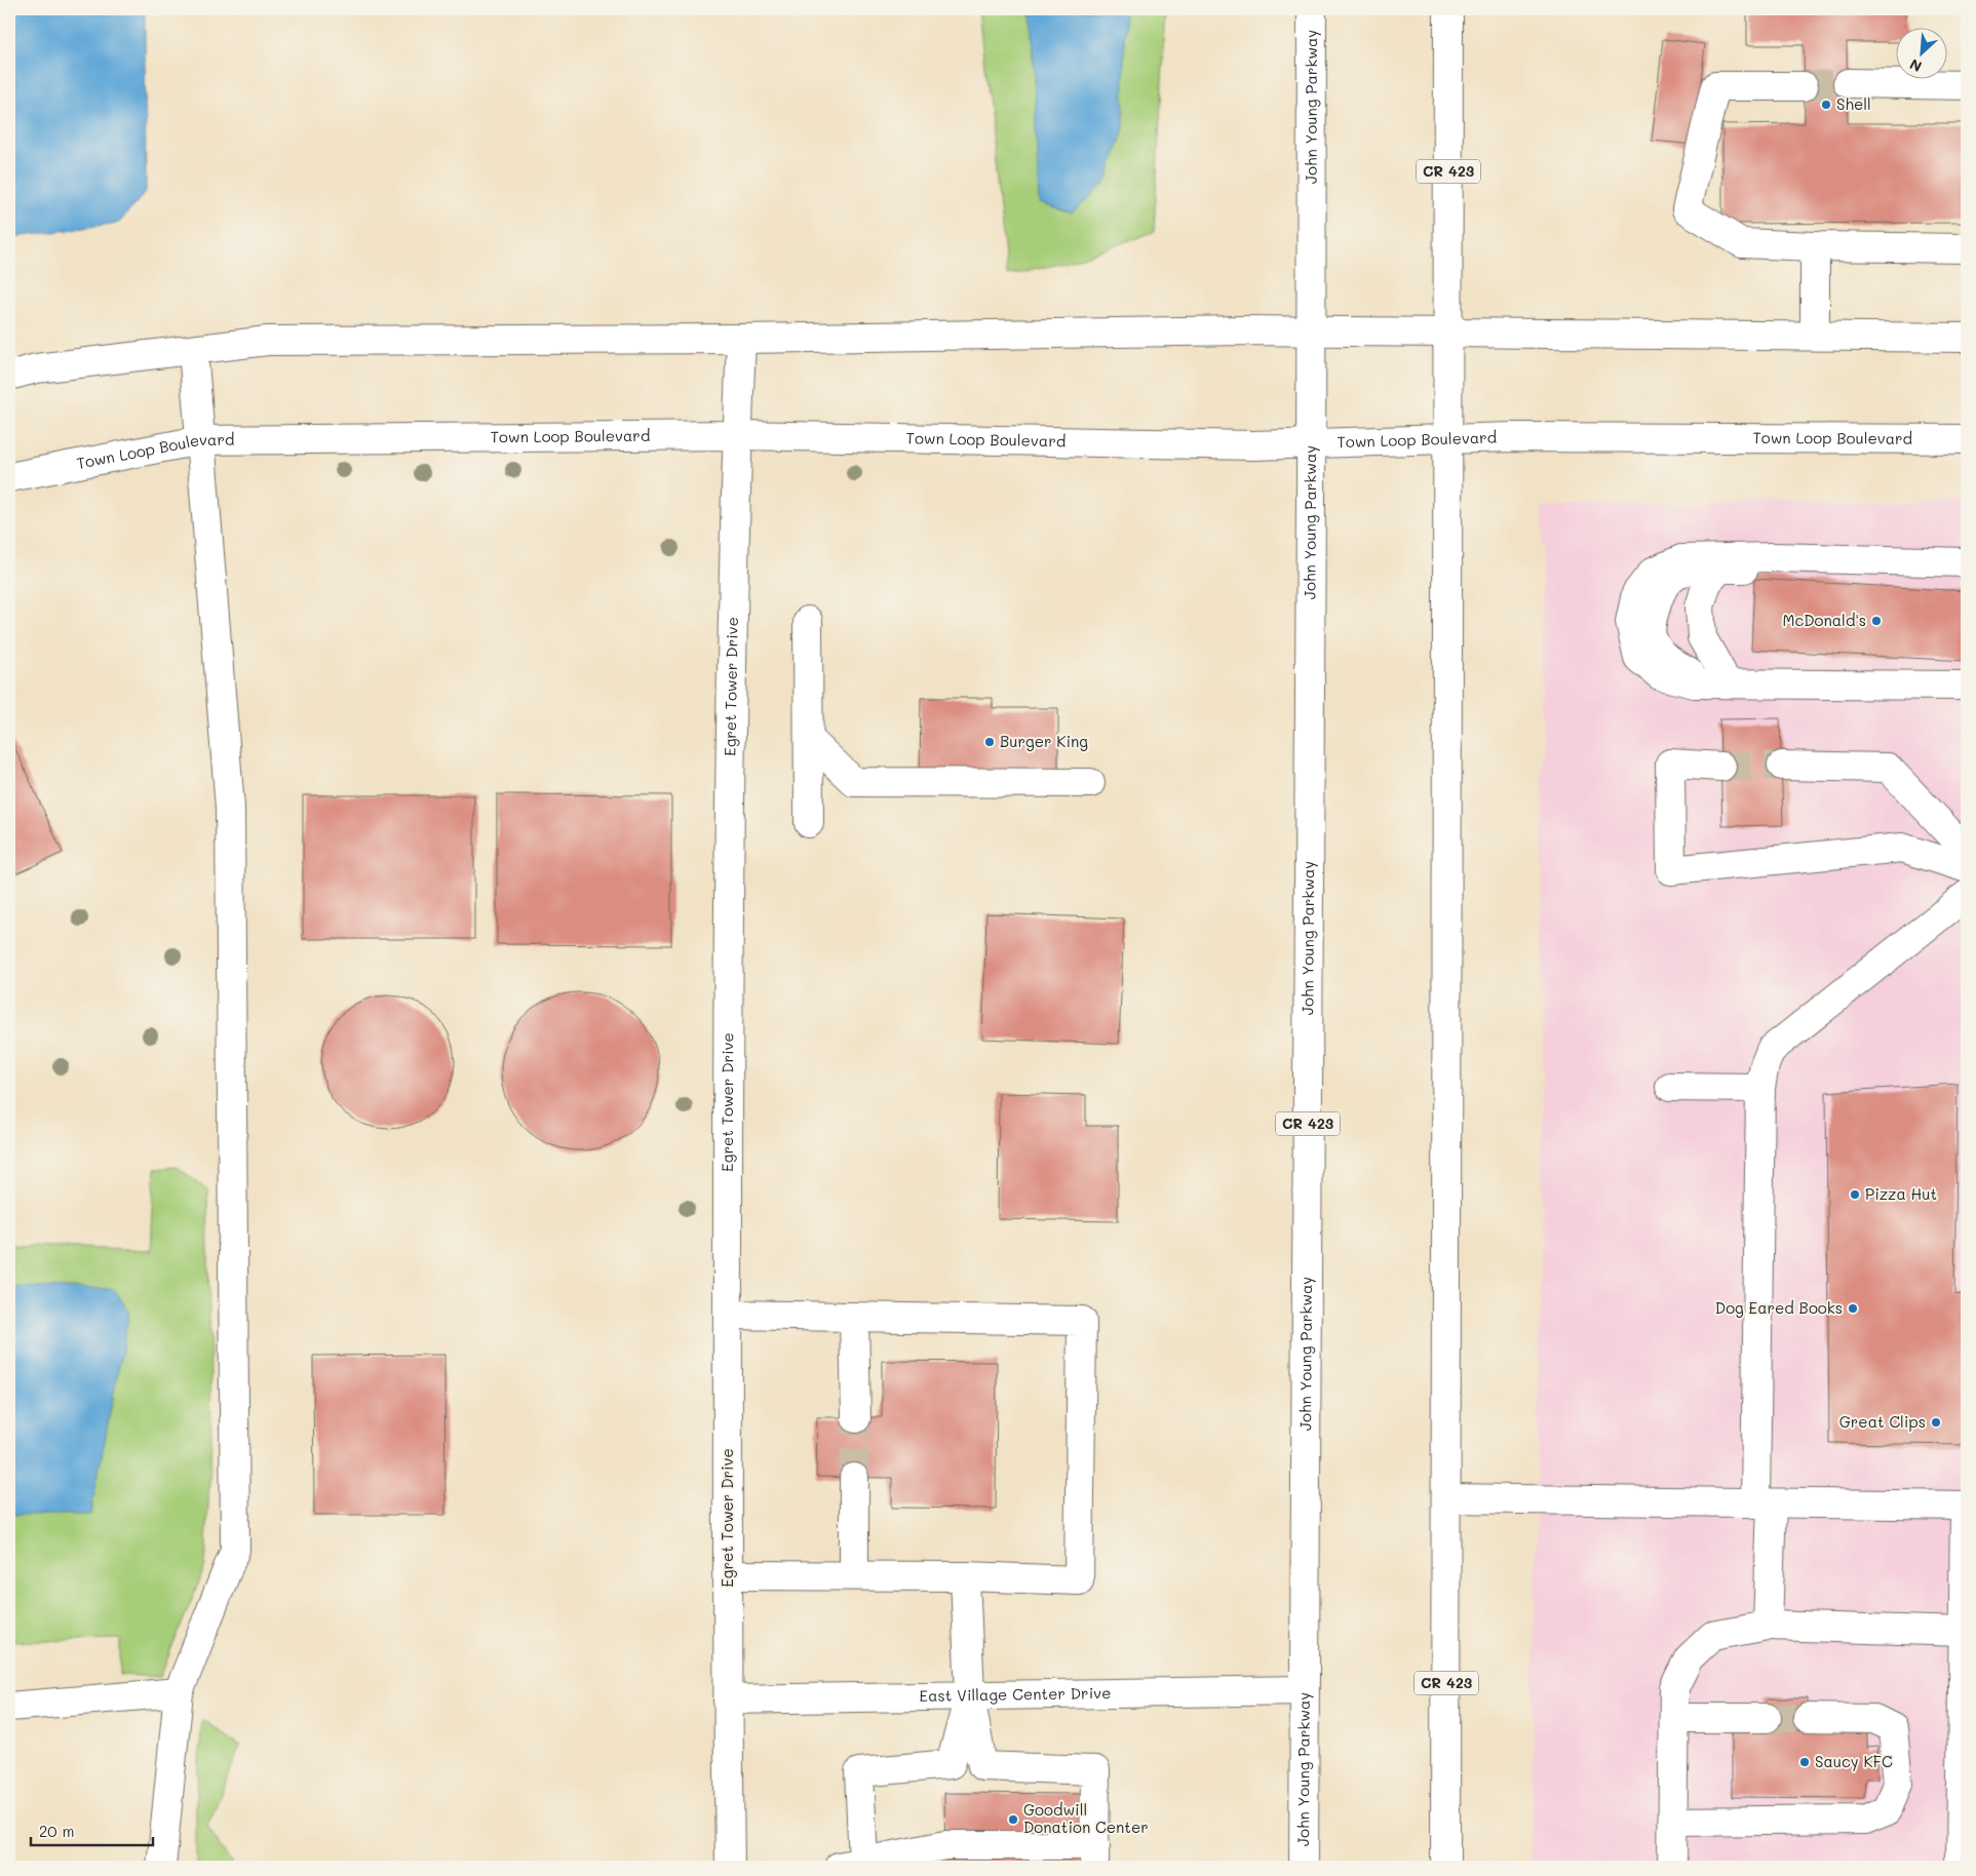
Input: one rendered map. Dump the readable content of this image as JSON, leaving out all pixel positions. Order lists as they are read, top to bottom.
{
  "streets": {
    "main road": [
      "John Young Parkway",
      "CR 423",
      "Town Loop Boulevard",
      "Egret Tower Drive",
      "East Village Center Drive"
    ]
  },
  "crossings": [
    ["John Young Parkway", "Town Loop Boulevard"],
    ["John Young Parkway", "East Village Center Drive"],
    ["CR 423", "Town Loop Boulevard"],
    ["Town Loop Boulevard", "Egret Tower Drive"],
    ["Egret Tower Drive", "East Village Center Drive"]
  ],
  "places": [
    "Shell",
    "McDonald's",
    "Burger King",
    "Pizza Hut",
    "Dog Eared Books",
    "Great Clips",
    "Saucy KFC",
    "Goodwill Donation Center"
  ],
  "scale_bar": "20 m",
  "north": "bottom left"
}
